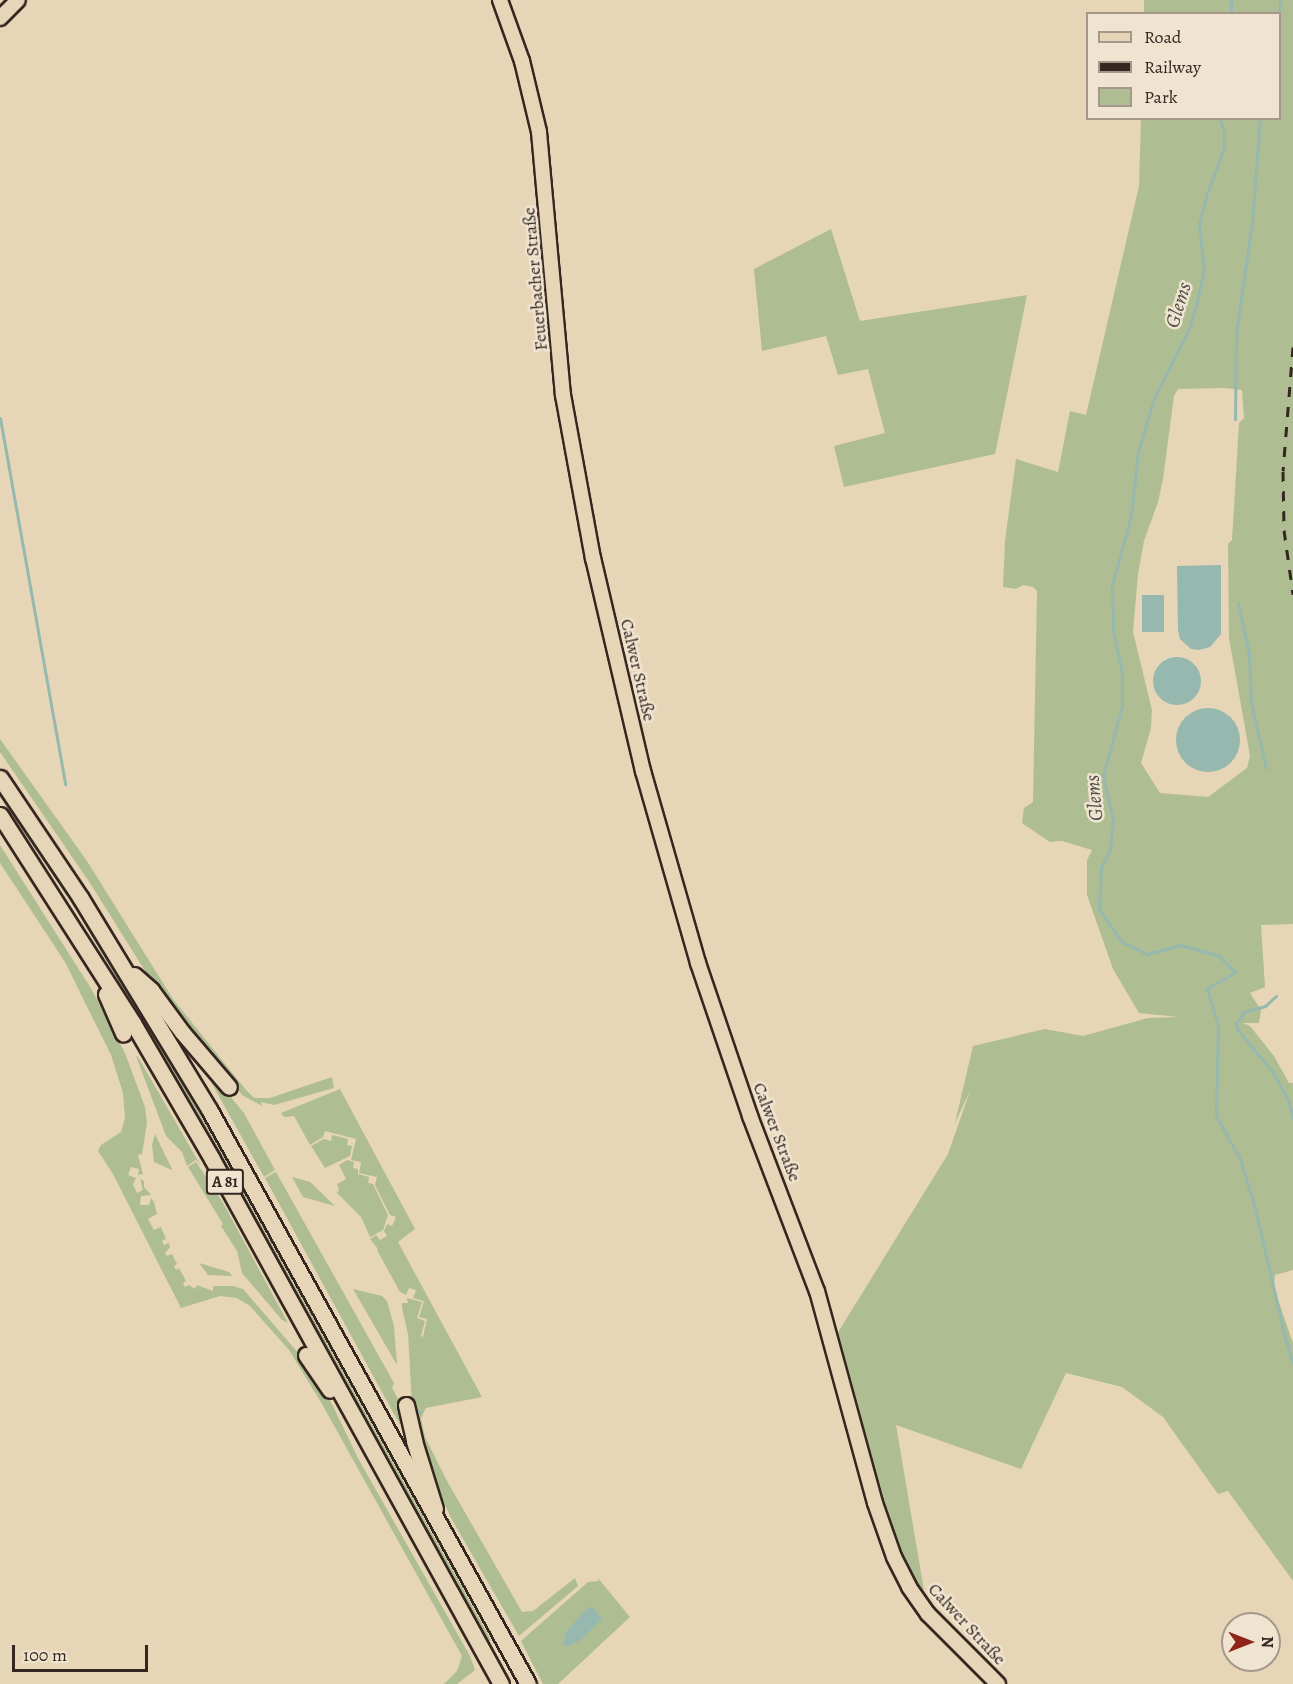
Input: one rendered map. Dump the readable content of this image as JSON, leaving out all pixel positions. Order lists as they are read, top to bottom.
{
  "streets": {
    "highway": ["A 81"],
    "main road": ["Feuerbacher Straße", "Calwer Straße"]
  },
  "crossings": [
    ["Feuerbacher Straße", "Calwer Straße"]
  ],
  "water": ["Glems"],
  "legend": ["Road", "Railway", "Park"],
  "scale_bar": "100 m",
  "north": "right"
}
